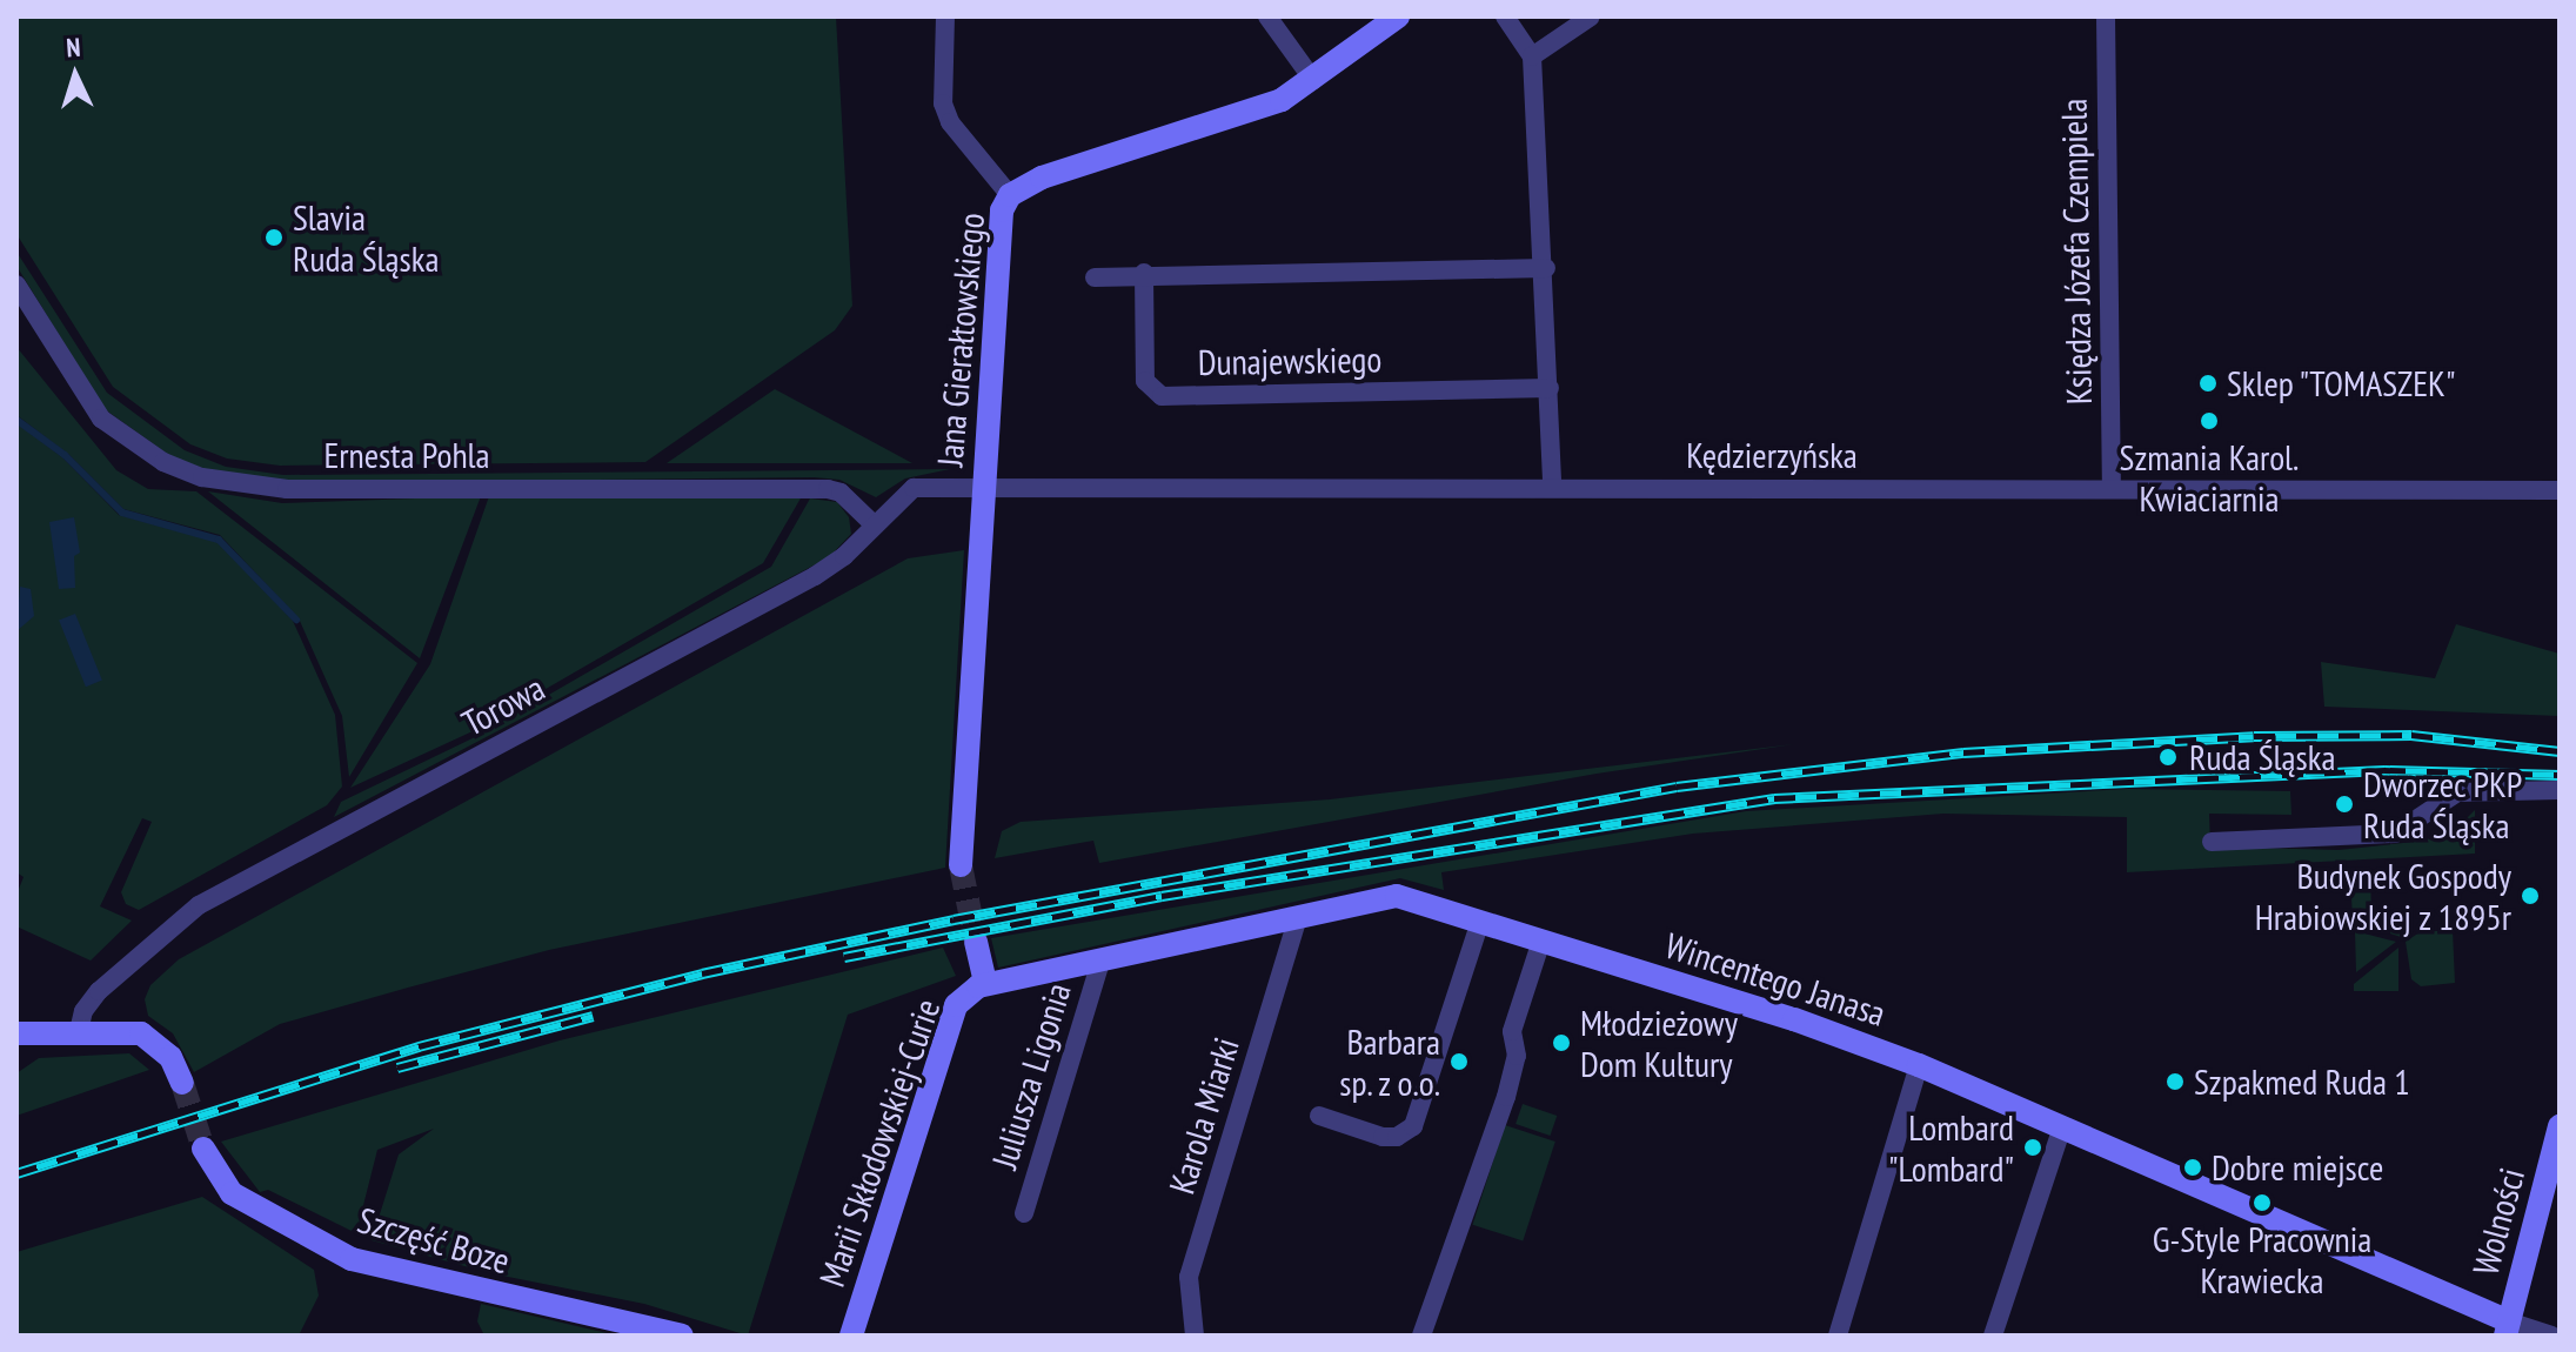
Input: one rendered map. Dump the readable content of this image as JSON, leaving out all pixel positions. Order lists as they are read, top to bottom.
{
  "streets": {
    "street": [
      "Księdza Józefa Czempiela",
      "Jana Gierałtowskiego",
      "Dunajewskiego",
      "Ernesta Pohla",
      "Kędzierzyńska",
      "Torowa",
      "Wincentego Janasa",
      "Juliusza Ligonia",
      "Karola Miarki",
      "Marii Skłodowskiej-Curie",
      "Wolności",
      "Szczęść Boze"
    ]
  },
  "crossings": [
    ["Księdza Józefa Czempiela", "Kędzierzyńska"],
    ["Jana Gierałtowskiego", "Kędzierzyńska"],
    ["Jana Gierałtowskiego", "Torowa"],
    ["Ernesta Pohla", "Torowa"],
    ["Kędzierzyńska", "Torowa"],
    ["Wincentego Janasa", "Juliusza Ligonia"],
    ["Wincentego Janasa", "Karola Miarki"],
    ["Wincentego Janasa", "Marii Skłodowskiej-Curie"],
    ["Wincentego Janasa", "Wolności"]
  ],
  "places": [
    "Slavia Ruda Śląska",
    "Sklep \"TOMASZEK\"",
    "Szmania Karol. Kwiaciarnia",
    "Ruda Śląska",
    "Dworzec PKP Ruda Śląska",
    "Budynek Gospody Hrabiowskiej z 1895r",
    "Młodzieżowy Dom Kultury",
    "Barbara sp. z o.o.",
    "Szpakmed Ruda 1",
    "Lombard \"Lombard\"",
    "Dobre miejsce",
    "G-Style Pracownia Krawiecka"
  ],
  "north": "top"
}
